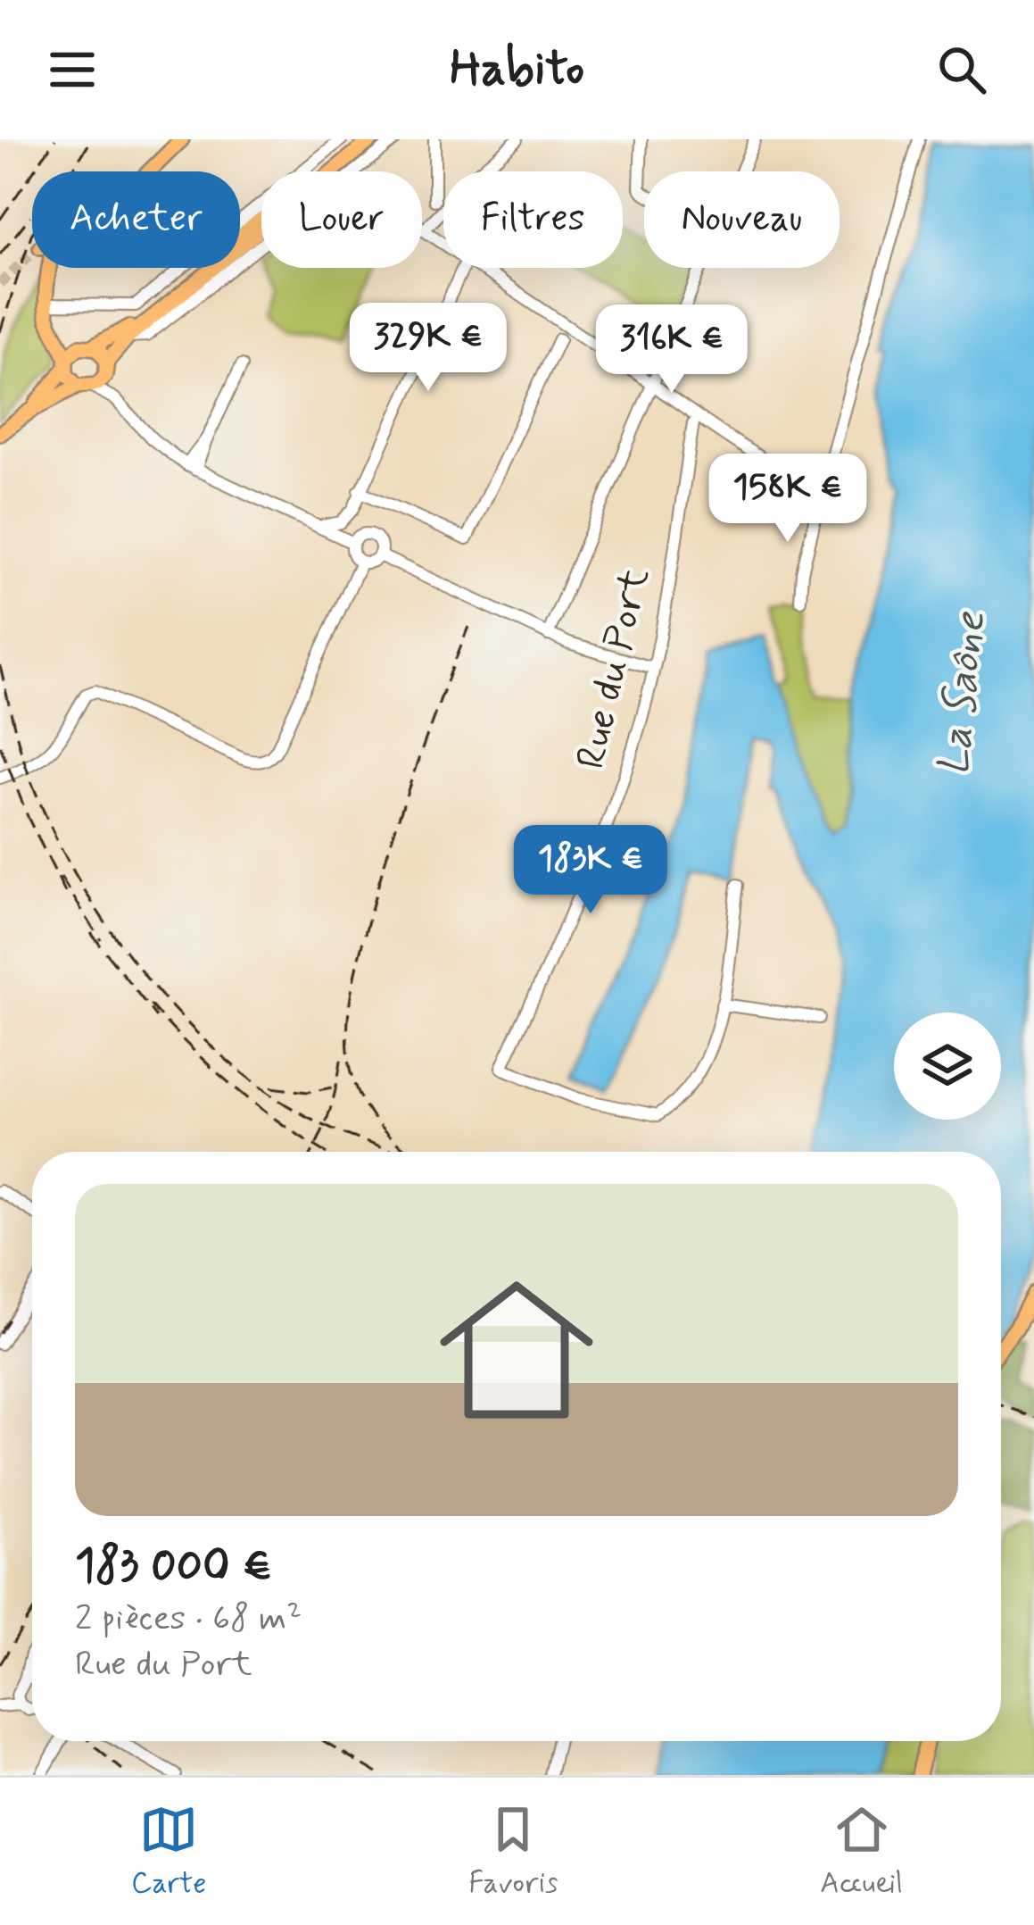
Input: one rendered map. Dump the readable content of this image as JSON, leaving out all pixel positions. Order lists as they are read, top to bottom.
{
  "streets": {
    "street": ["Rue du Port"]
  },
  "water": ["La Saône"],
  "page": {
    "header": "Habito",
    "chip": [
      "Acheter",
      "Louer",
      "Filtres",
      "Nouveau"
    ],
    "price": [
      "329K €",
      "316K €",
      "158K €",
      "183K €"
    ],
    "list": [
      {
        "name": "183 000 €",
        "note": "2 pièces · 68 m² · Rue du Port"
      }
    ],
    "tabs": ["Carte", "Favoris", "Accueil"]
  }
}
